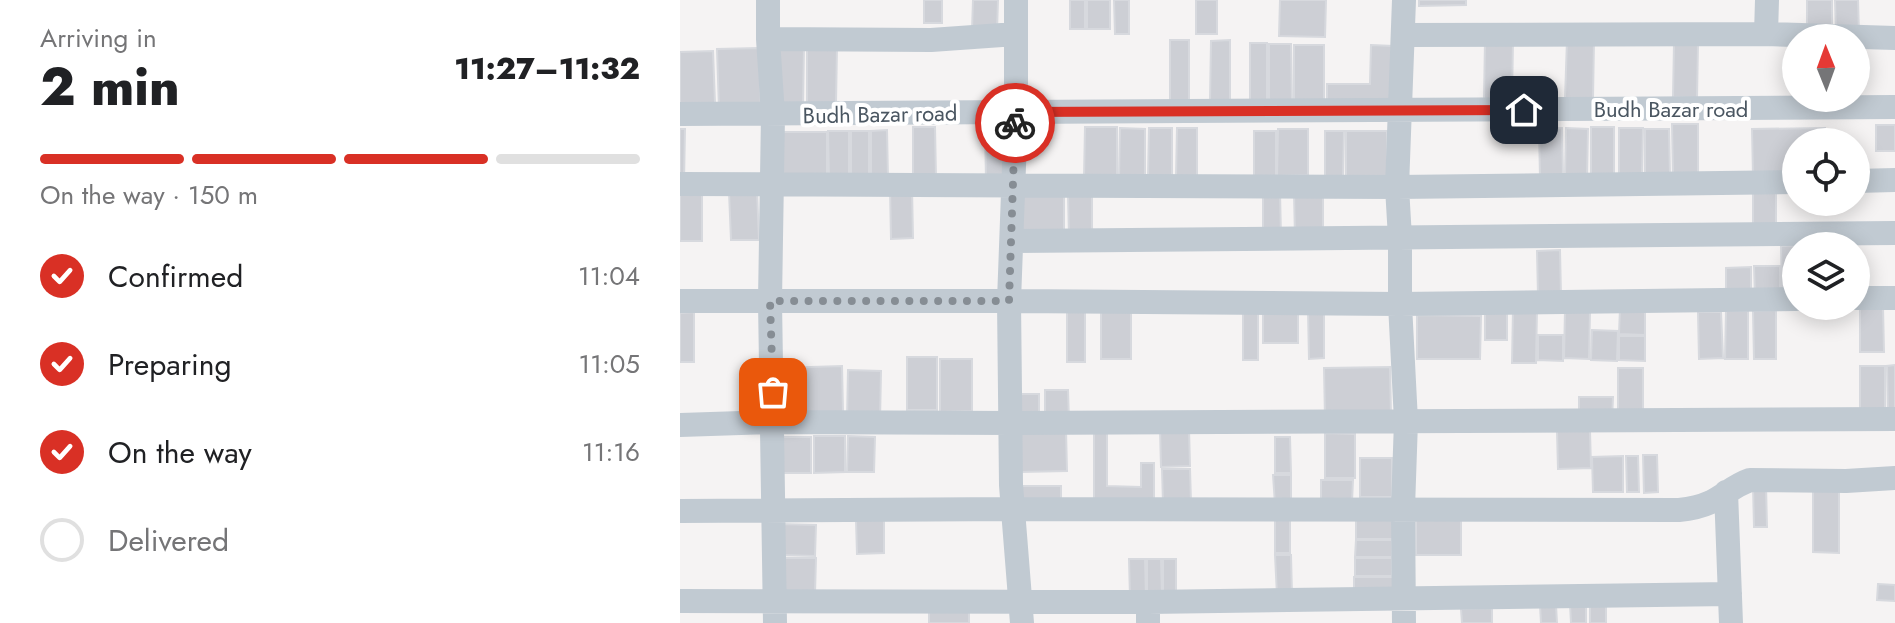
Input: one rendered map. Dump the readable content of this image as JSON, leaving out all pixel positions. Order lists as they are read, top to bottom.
{
  "streets": {
    "street": ["Budh Bazar road"]
  },
  "north": "top",
  "page": {
    "heading": ["2 min", "Arriving in", "11:27–11:32"],
    "bar": "On the way · 150 m",
    "list": [
      ["Confirmed", "11:04"],
      ["Preparing", "11:05"],
      ["On the way", "11:16"],
      "Delivered"
    ]
  }
}
